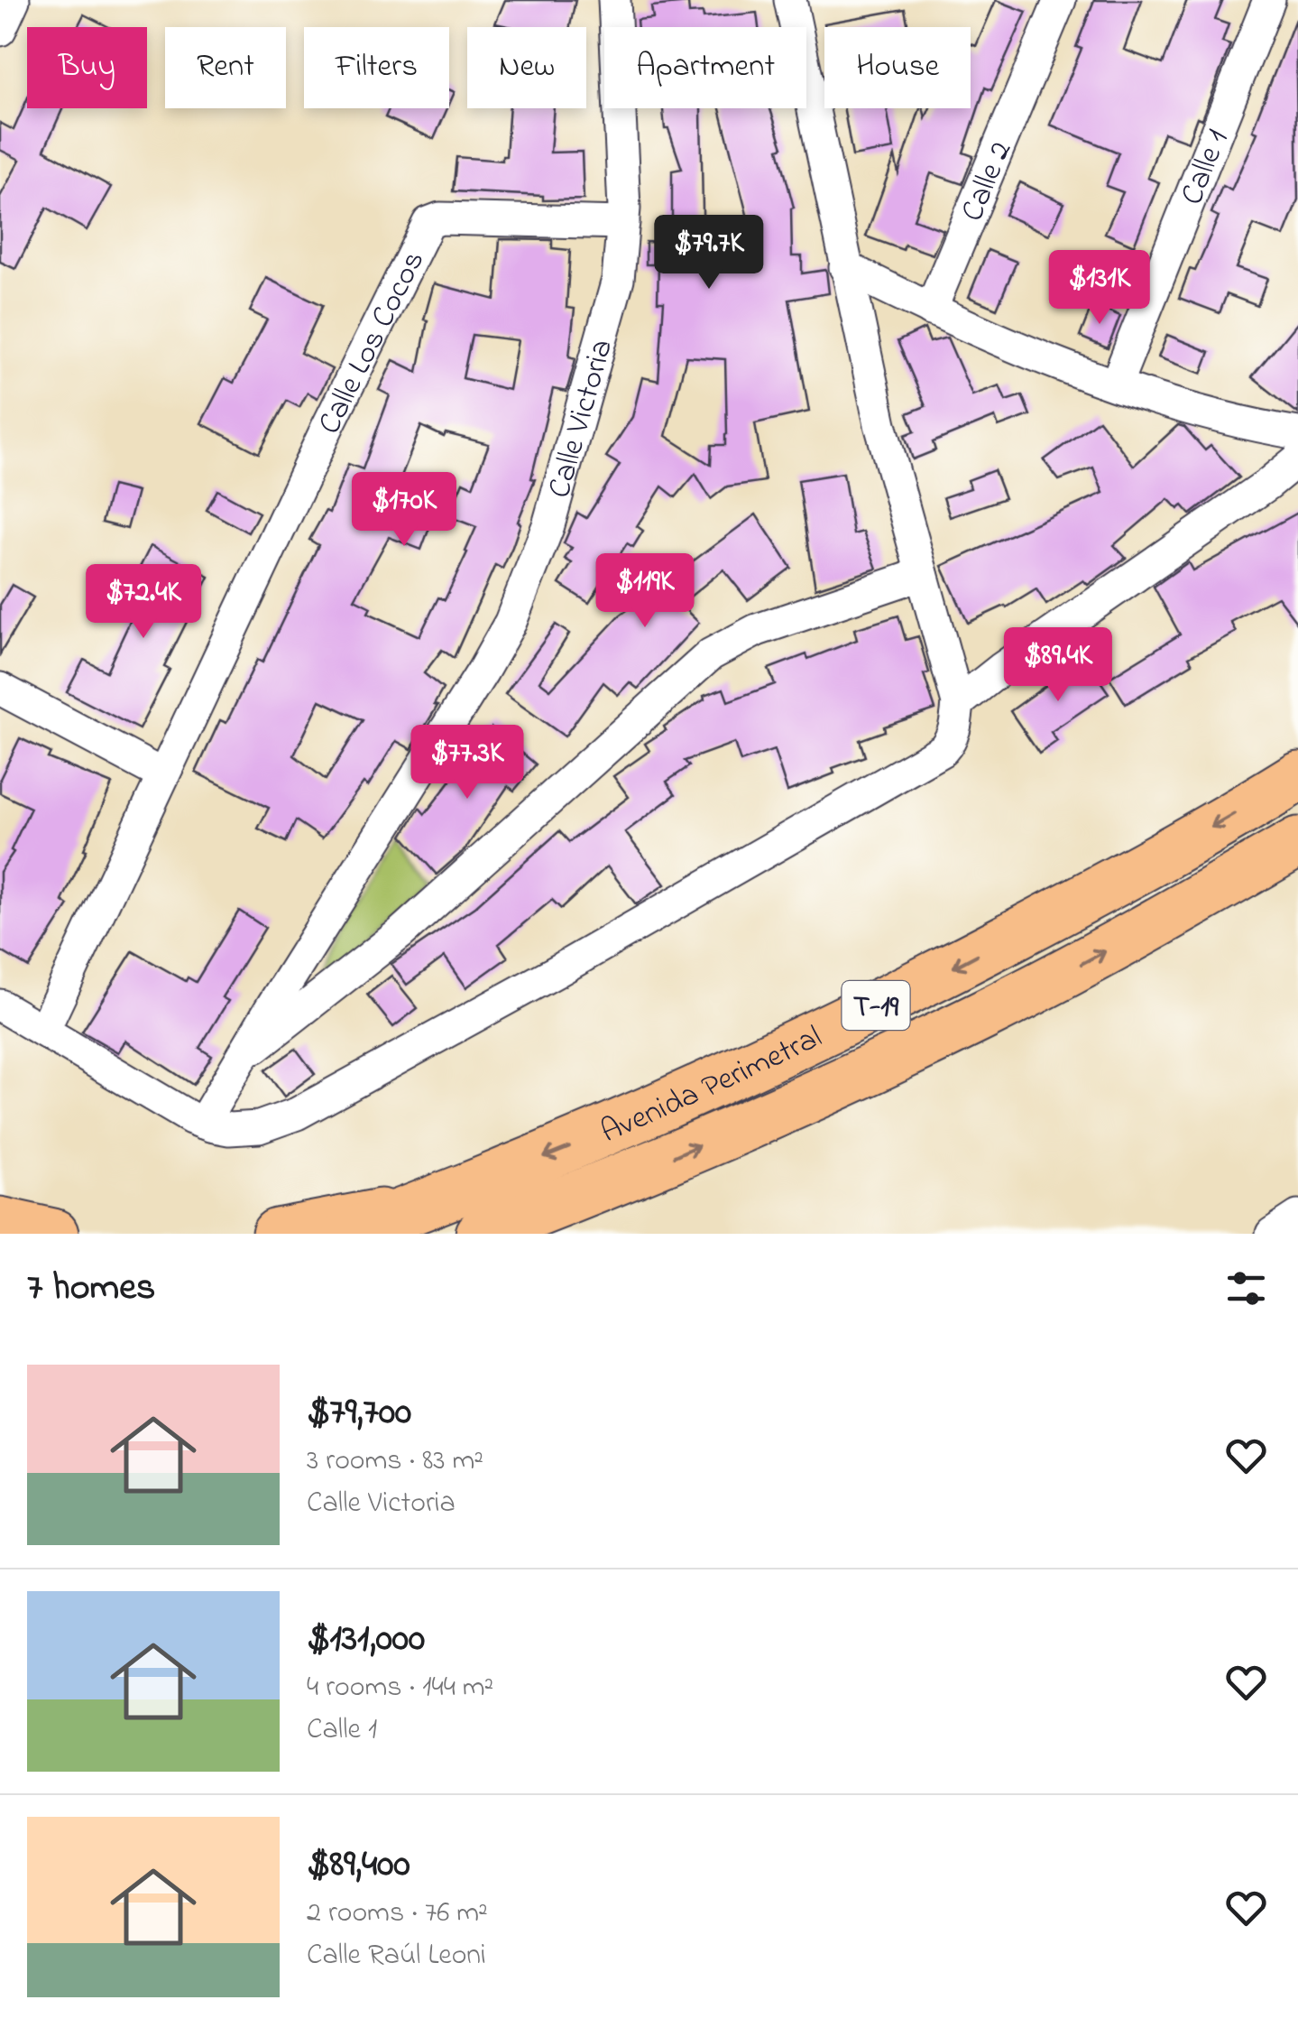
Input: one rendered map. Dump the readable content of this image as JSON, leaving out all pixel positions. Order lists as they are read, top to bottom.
{
  "streets": {
    "highway": ["T-19", "Avenida Perimetral"],
    "street": [
      "Calle 1",
      "Calle 2",
      "Calle Los Cocos",
      "Calle Victoria"
    ]
  },
  "crossings": [
    ["Calle Los Cocos", "Calle Victoria"]
  ],
  "page": {
    "chip": [
      "Buy",
      "Rent",
      "Filters",
      "New",
      "Apartment",
      "House"
    ],
    "price": [
      "$79.7K",
      "$131K",
      "$170K",
      "$119K",
      "$72.4K",
      "$89.4K",
      "$77.3K"
    ],
    "heading": "7 homes",
    "list": [
      {
        "name": "$79,700",
        "note": "3 rooms · 83 m² · Calle Victoria"
      },
      {
        "name": "$131,000",
        "note": "4 rooms · 144 m² · Calle 1"
      },
      {
        "name": "$89,400",
        "note": "2 rooms · 76 m² · Calle Raúl Leoni"
      }
    ]
  }
}
